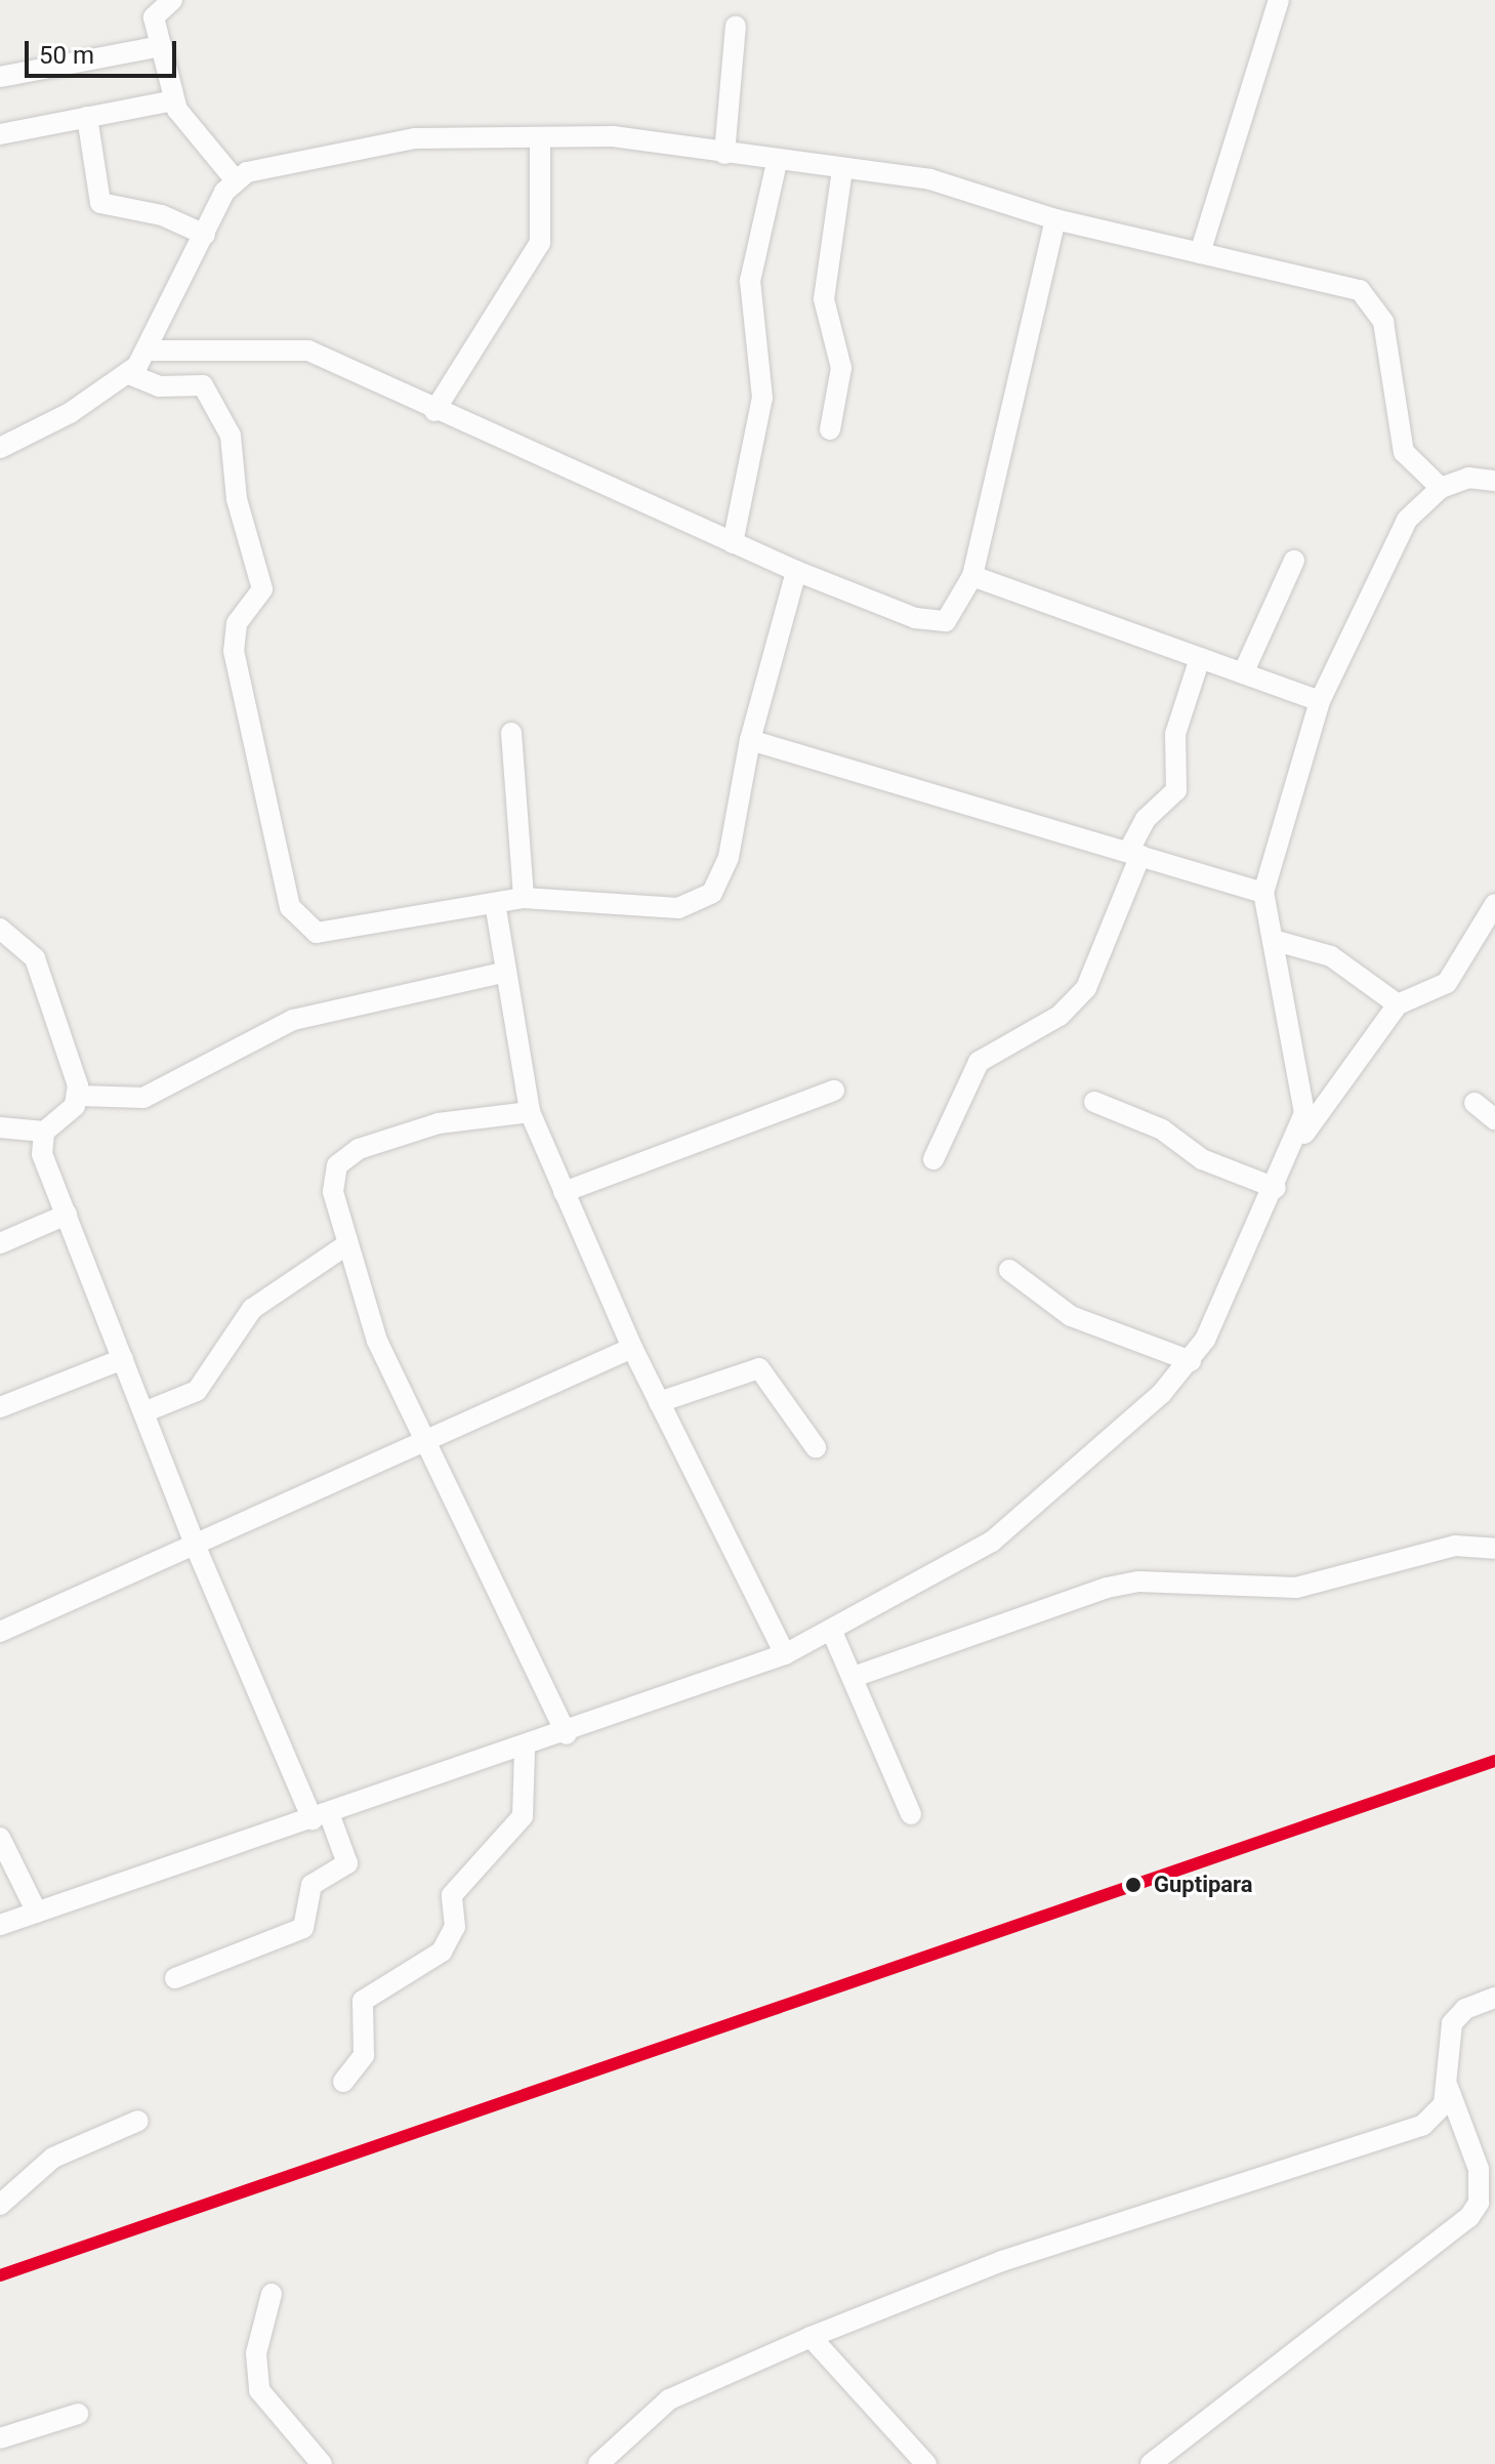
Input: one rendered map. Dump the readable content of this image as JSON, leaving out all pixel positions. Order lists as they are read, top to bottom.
{
  "places": ["Guptipara"],
  "scale_bar": "50 m"
}
